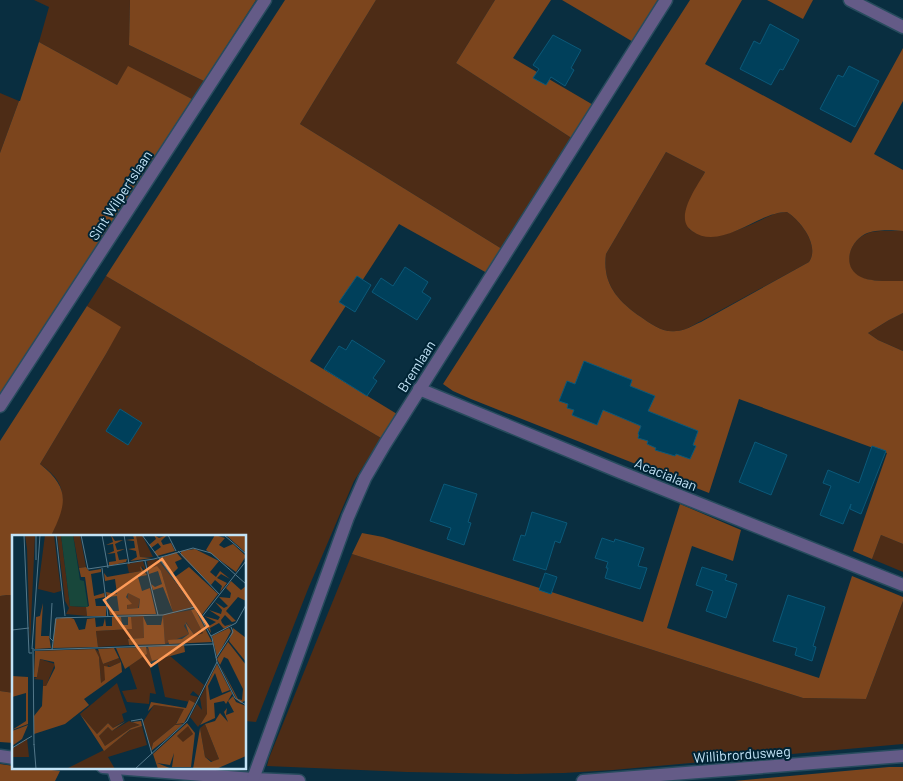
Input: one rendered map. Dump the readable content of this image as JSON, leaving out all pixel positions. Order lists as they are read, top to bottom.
{
  "streets": {
    "street": [
      "Sint Wilpertslaan",
      "Bremlaan",
      "Acacialaan",
      "Willibrordusweg"
    ]
  },
  "crossings": [
    ["Bremlaan", "Acacialaan"]
  ]
}
